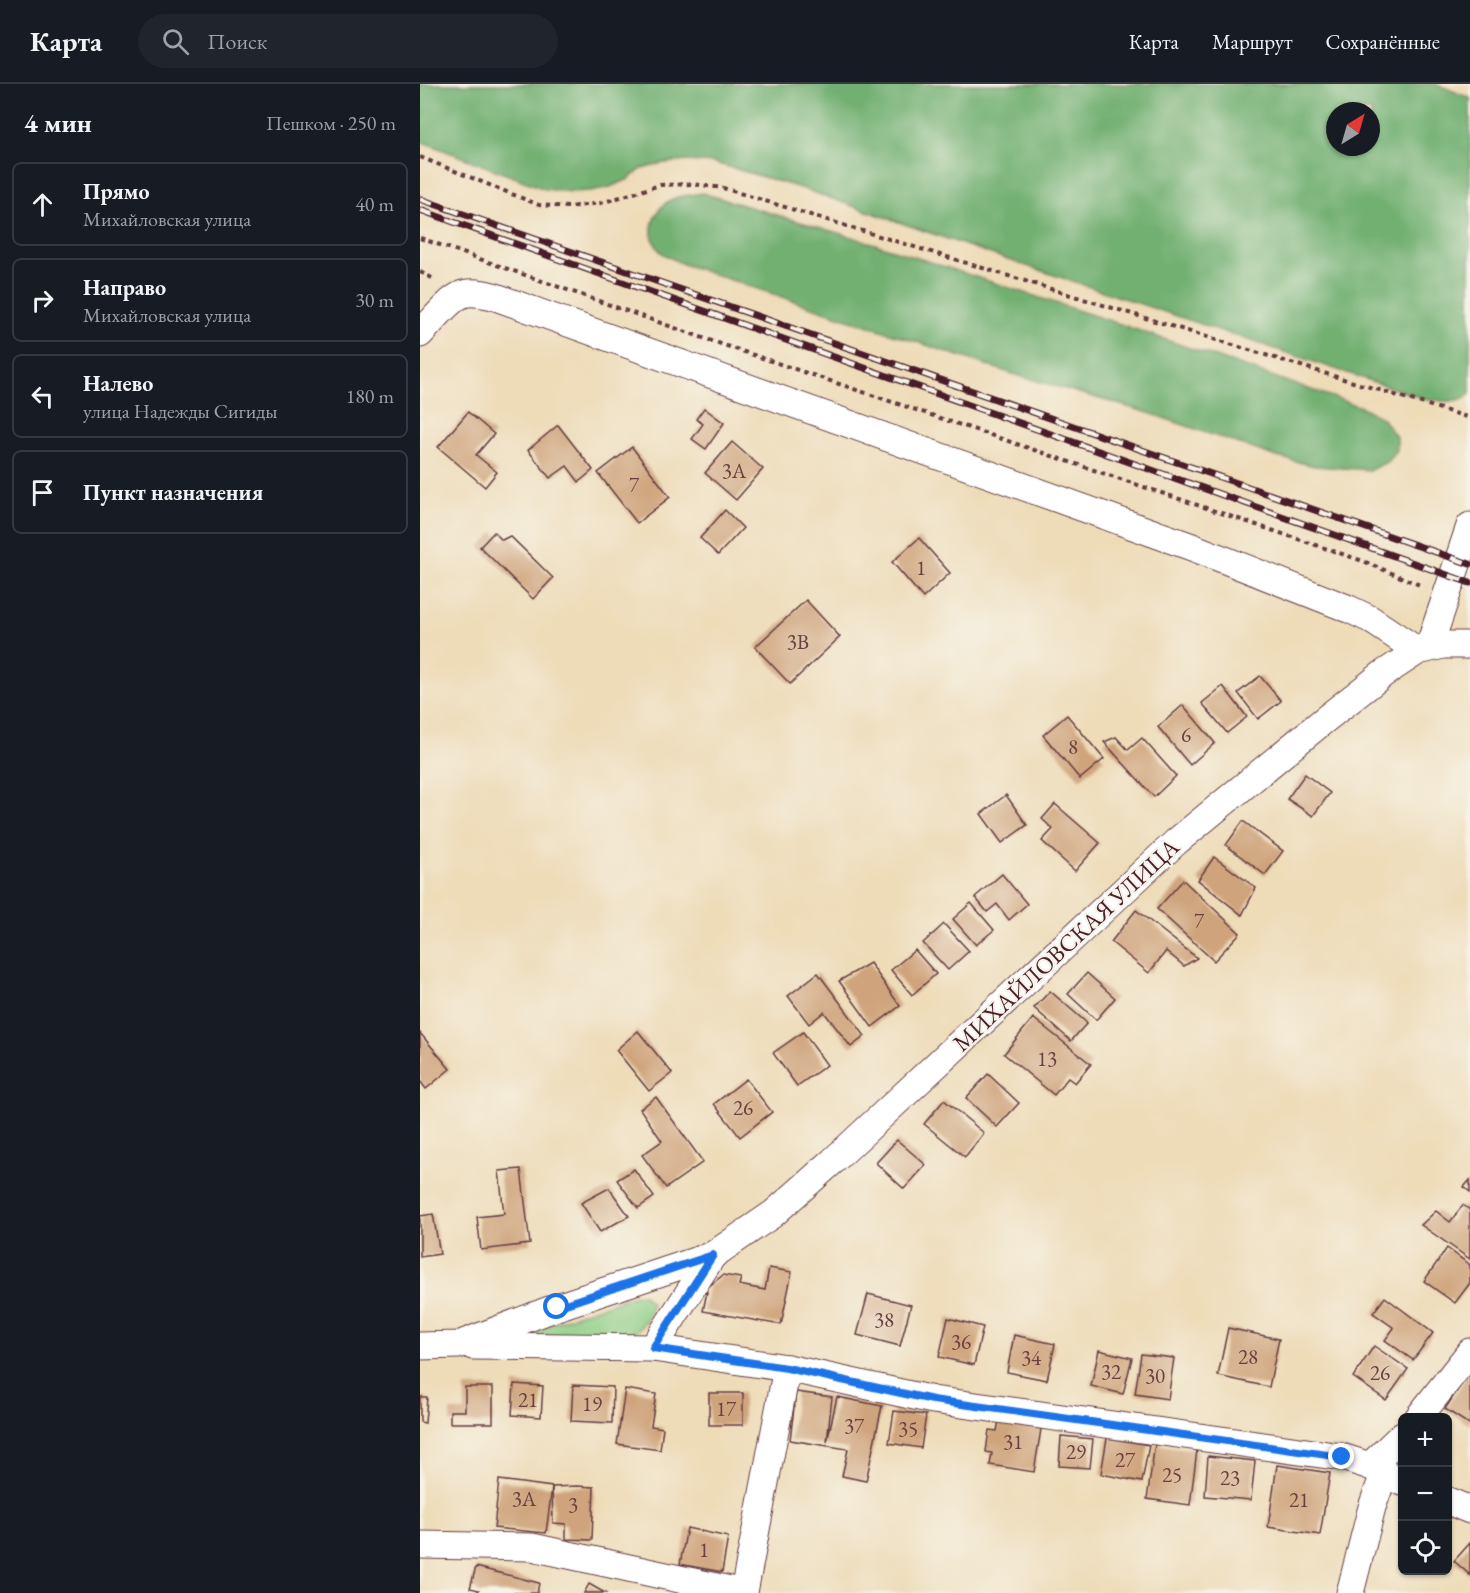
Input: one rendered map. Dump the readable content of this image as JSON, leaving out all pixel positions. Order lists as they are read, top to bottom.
{
  "streets": {
    "street": ["МИХАЙЛОВСКАЯ УЛИЦА"]
  },
  "house_numbers": [
    "3А",
    "7",
    "1",
    "3В",
    "6",
    "8",
    "7",
    "13",
    "26",
    "38",
    "36",
    "28",
    "34",
    "32",
    "26",
    "30",
    "21",
    "19",
    "17",
    "37",
    "35",
    "31",
    "29",
    "27",
    "25",
    "23",
    "3А",
    "21",
    "3",
    "1"
  ],
  "north": "top right",
  "page": {
    "header": "Карта",
    "search": "Поиск",
    "nav": ["Карта", "Маршрут", "Сохранённые"],
    "heading": ["4 мин", "Пешком · 250 m"],
    "list": [
      ["Прямо", "Михайловская улица", "40 m"],
      ["Направо", "Михайловская улица", "30 m"],
      ["Налево", "улица Надежды Сигиды", "180 m"],
      "Пункт назначения"
    ],
    "map_buttons": ["+", "−"]
  }
}
